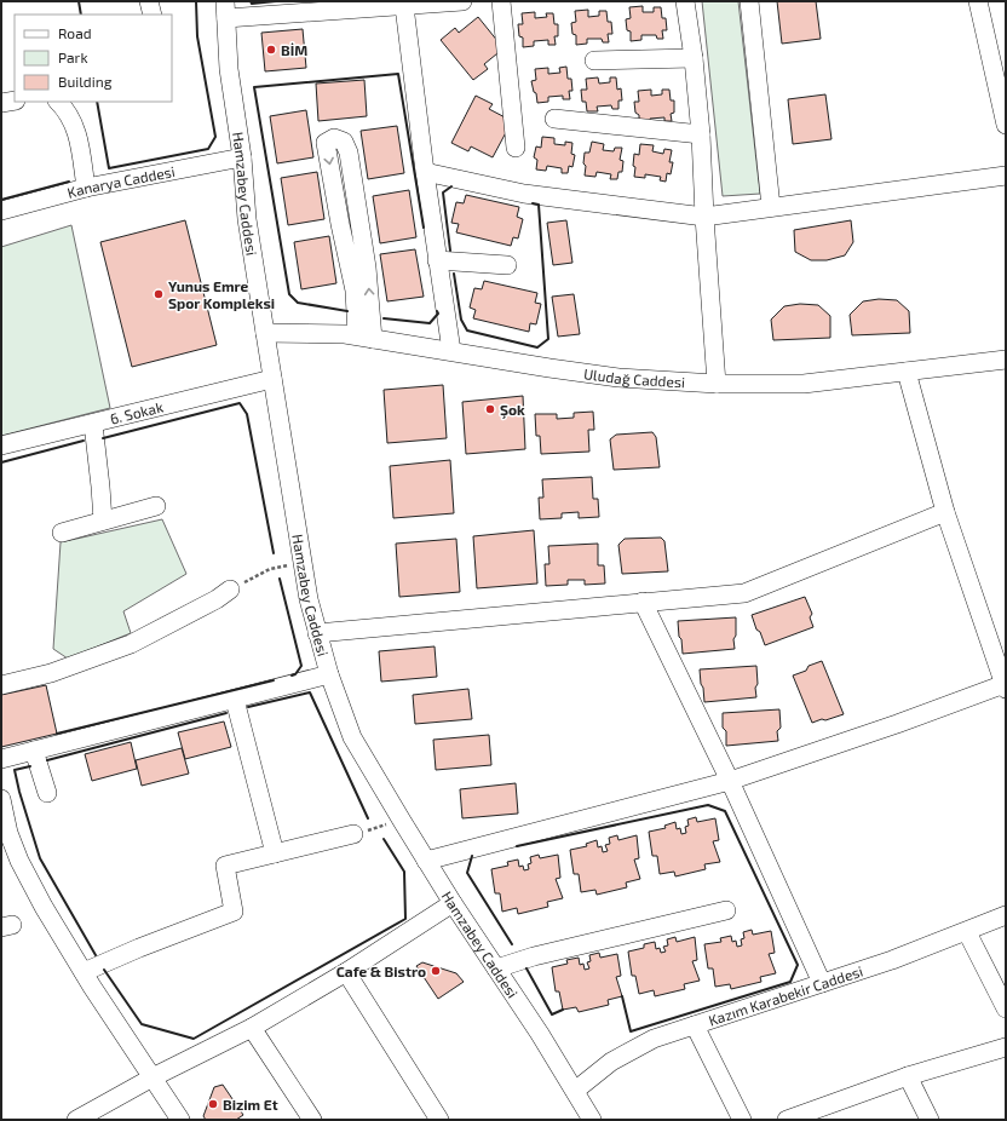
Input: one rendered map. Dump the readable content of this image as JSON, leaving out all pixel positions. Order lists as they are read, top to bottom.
{
  "streets": {
    "street": [
      "Kanarya Caddesi",
      "Hamzabey Caddesi",
      "Uludağ Caddesi",
      "6. Sokak",
      "Kazım Karabekir Caddesi"
    ]
  },
  "crossings": [
    ["Kanarya Caddesi", "Hamzabey Caddesi"],
    ["Hamzabey Caddesi", "Uludağ Caddesi"],
    ["Hamzabey Caddesi", "6. Sokak"],
    ["Hamzabey Caddesi", "Kazım Karabekir Caddesi"]
  ],
  "places": [
    "BİM",
    "Yunus Emre Spor Kompleksi",
    "Şok",
    "Cafe & Bistro",
    "Bizim Et"
  ],
  "legend": ["Road", "Park", "Building"]
}
